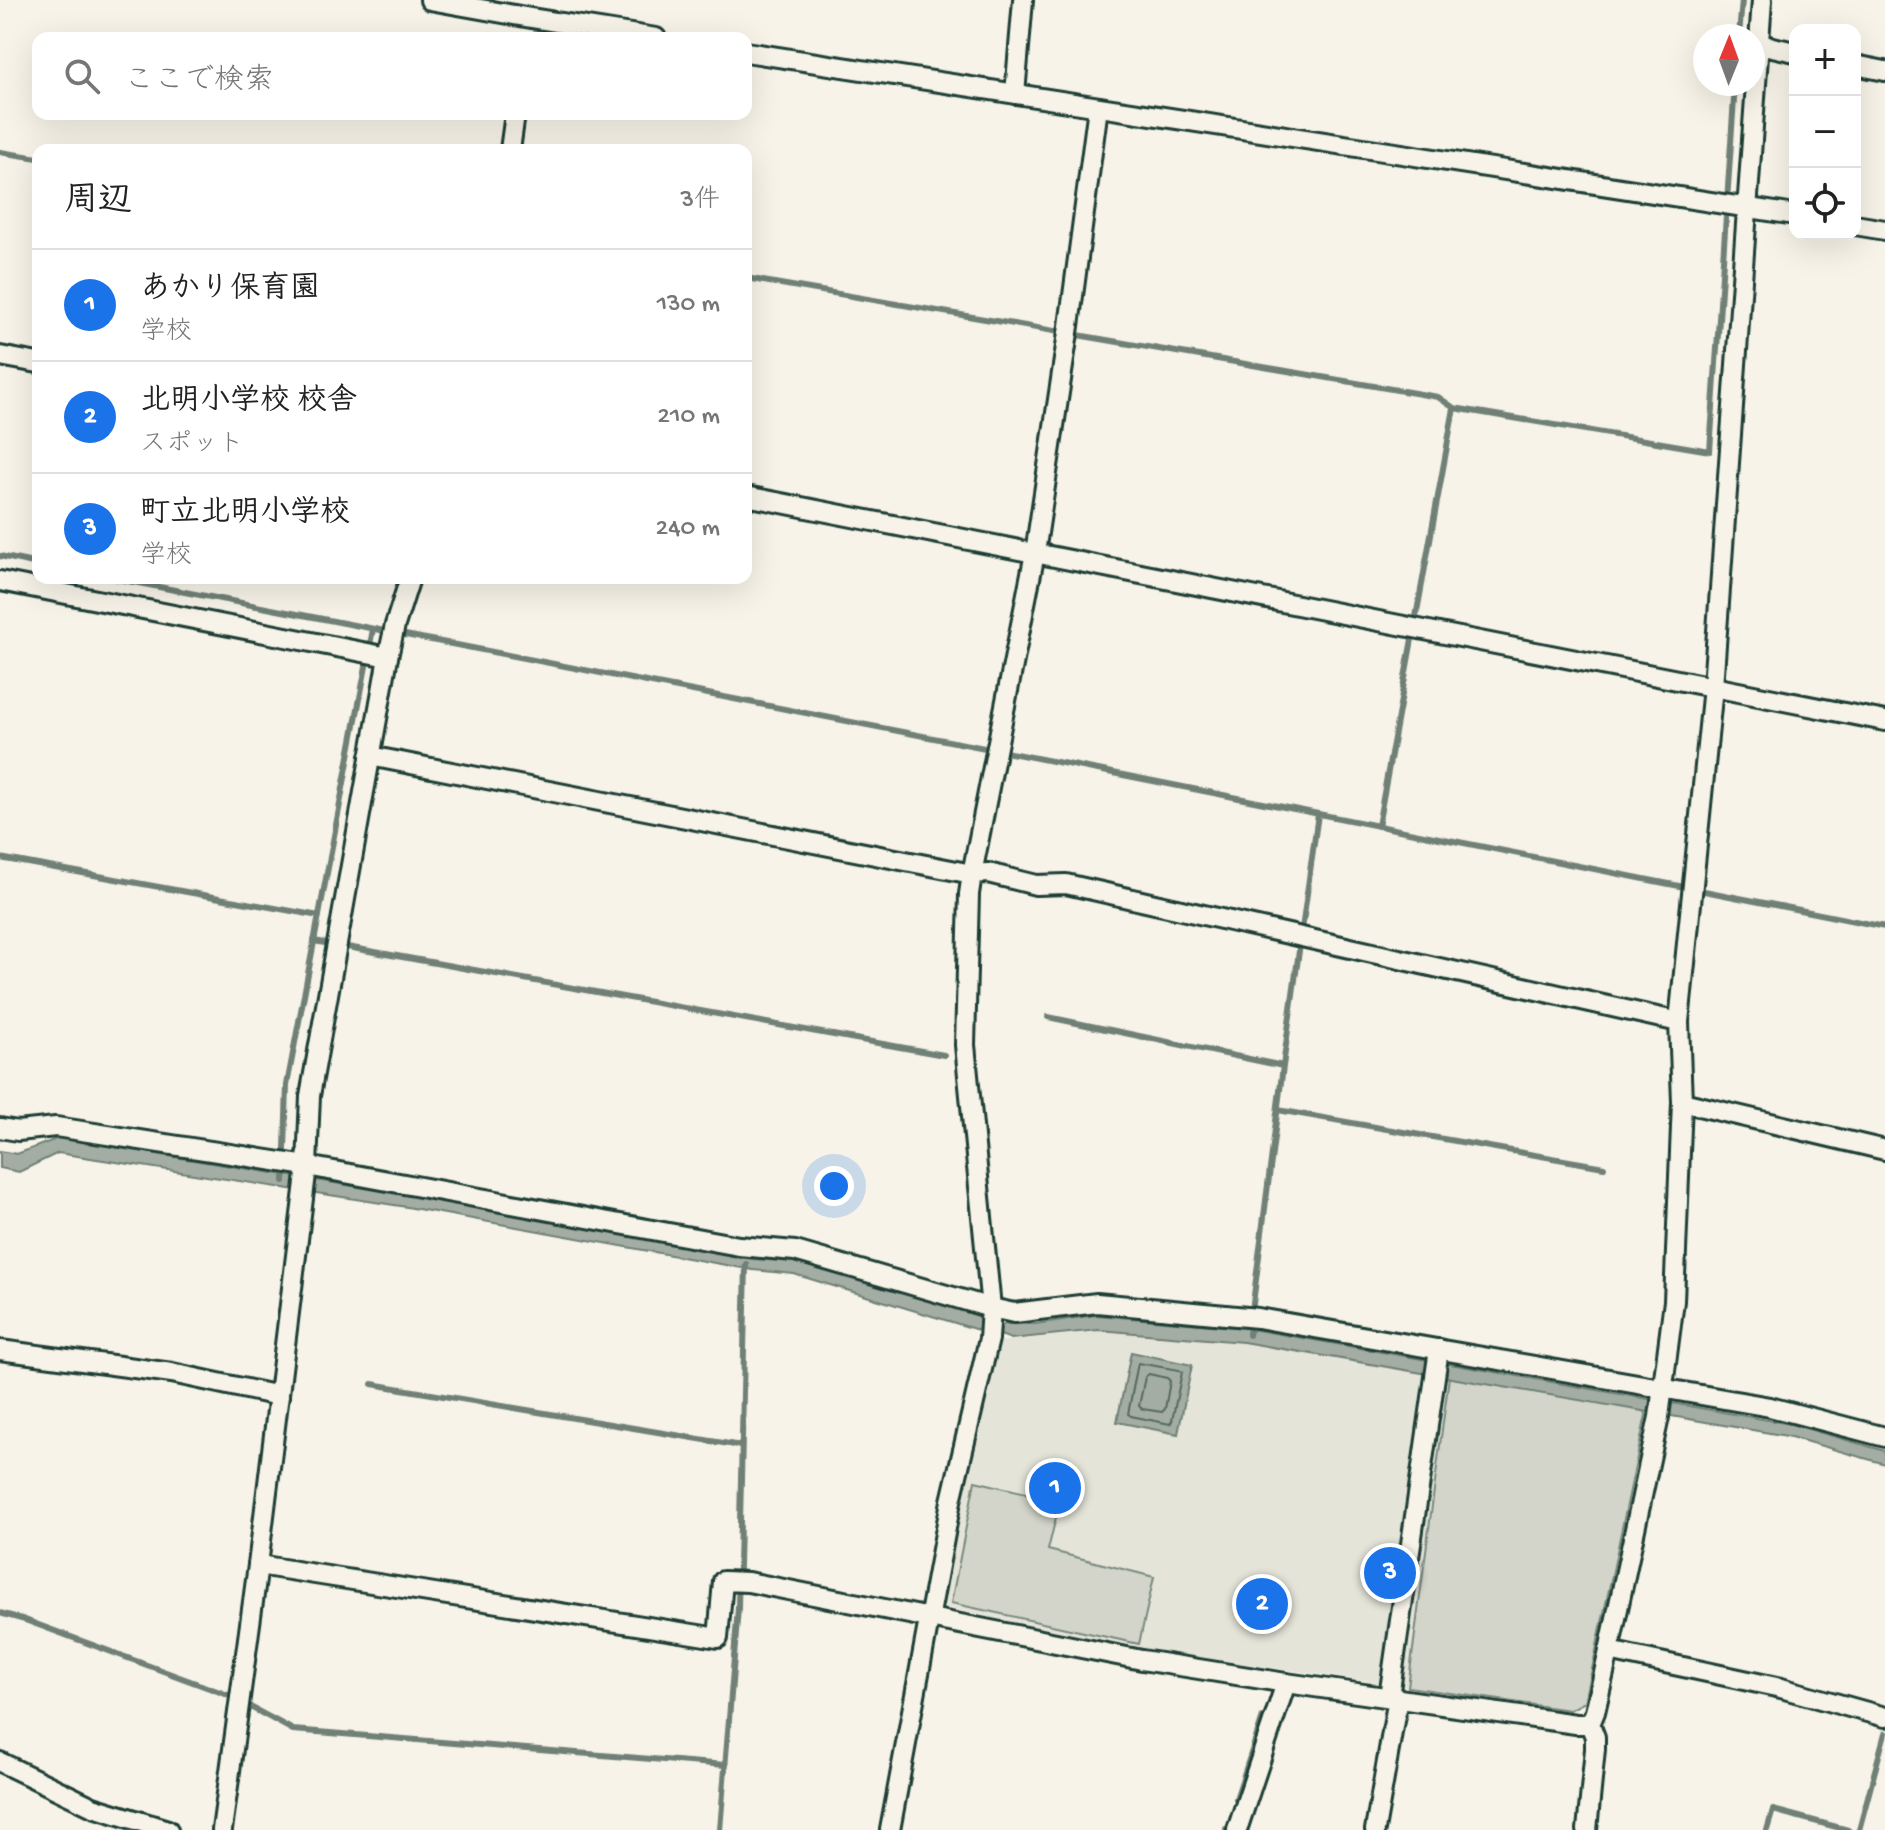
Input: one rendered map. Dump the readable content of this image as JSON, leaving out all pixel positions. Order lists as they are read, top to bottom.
{
  "north": "top",
  "page": {
    "map_buttons": ["+", "−"],
    "search": "ここで検索",
    "heading": ["周辺", "3件"],
    "list": [
      {
        "mark": "1",
        "name": "あかり保育園",
        "note": "学校",
        "value": "130 m"
      },
      {
        "mark": "2",
        "name": "北明小学校 校舎",
        "note": "スポット",
        "value": "210 m"
      },
      {
        "mark": "3",
        "name": "町立北明小学校",
        "note": "学校",
        "value": "240 m"
      }
    ],
    "pins": ["1", "3", "2"]
  }
}
